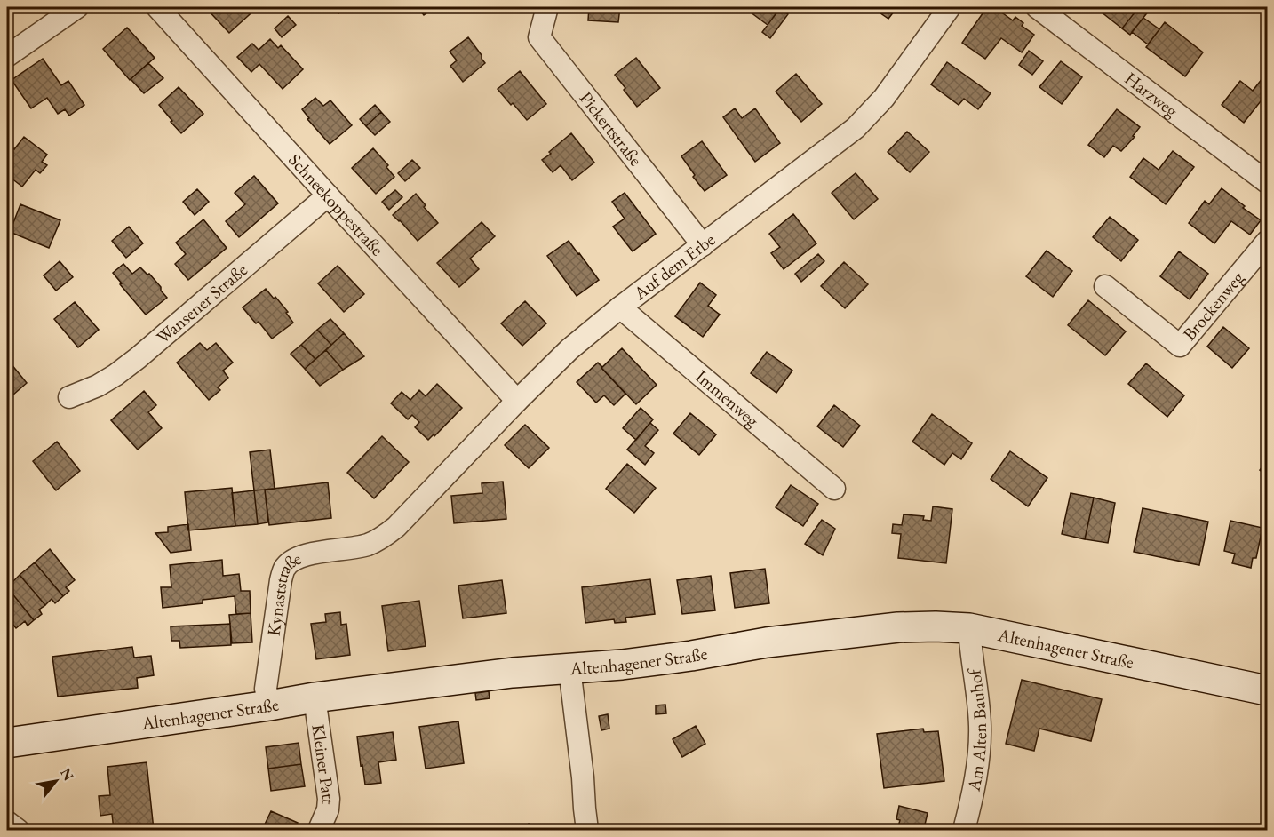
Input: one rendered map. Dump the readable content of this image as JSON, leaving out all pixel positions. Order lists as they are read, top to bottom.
{
  "streets": {
    "main road": ["Altenhagener Straße"],
    "street": [
      "Harzweg",
      "Pickertstraße",
      "Schneekoppestraße",
      "Auf dem Erbe",
      "Wansener Straße",
      "Brockenweg",
      "Immenweg",
      "Kynaststraße",
      "Am Alten Bauhof",
      "Kleiner Patt"
    ]
  },
  "crossings": [
    ["Pickertstraße", "Auf dem Erbe"],
    ["Schneekoppestraße", "Auf dem Erbe"],
    ["Schneekoppestraße", "Wansener Straße"],
    ["Auf dem Erbe", "Immenweg"],
    ["Auf dem Erbe", "Kynaststraße"],
    ["Kynaststraße", "Altenhagener Straße"],
    ["Altenhagener Straße", "Am Alten Bauhof"],
    ["Altenhagener Straße", "Kleiner Patt"]
  ],
  "north": "top right"
}
